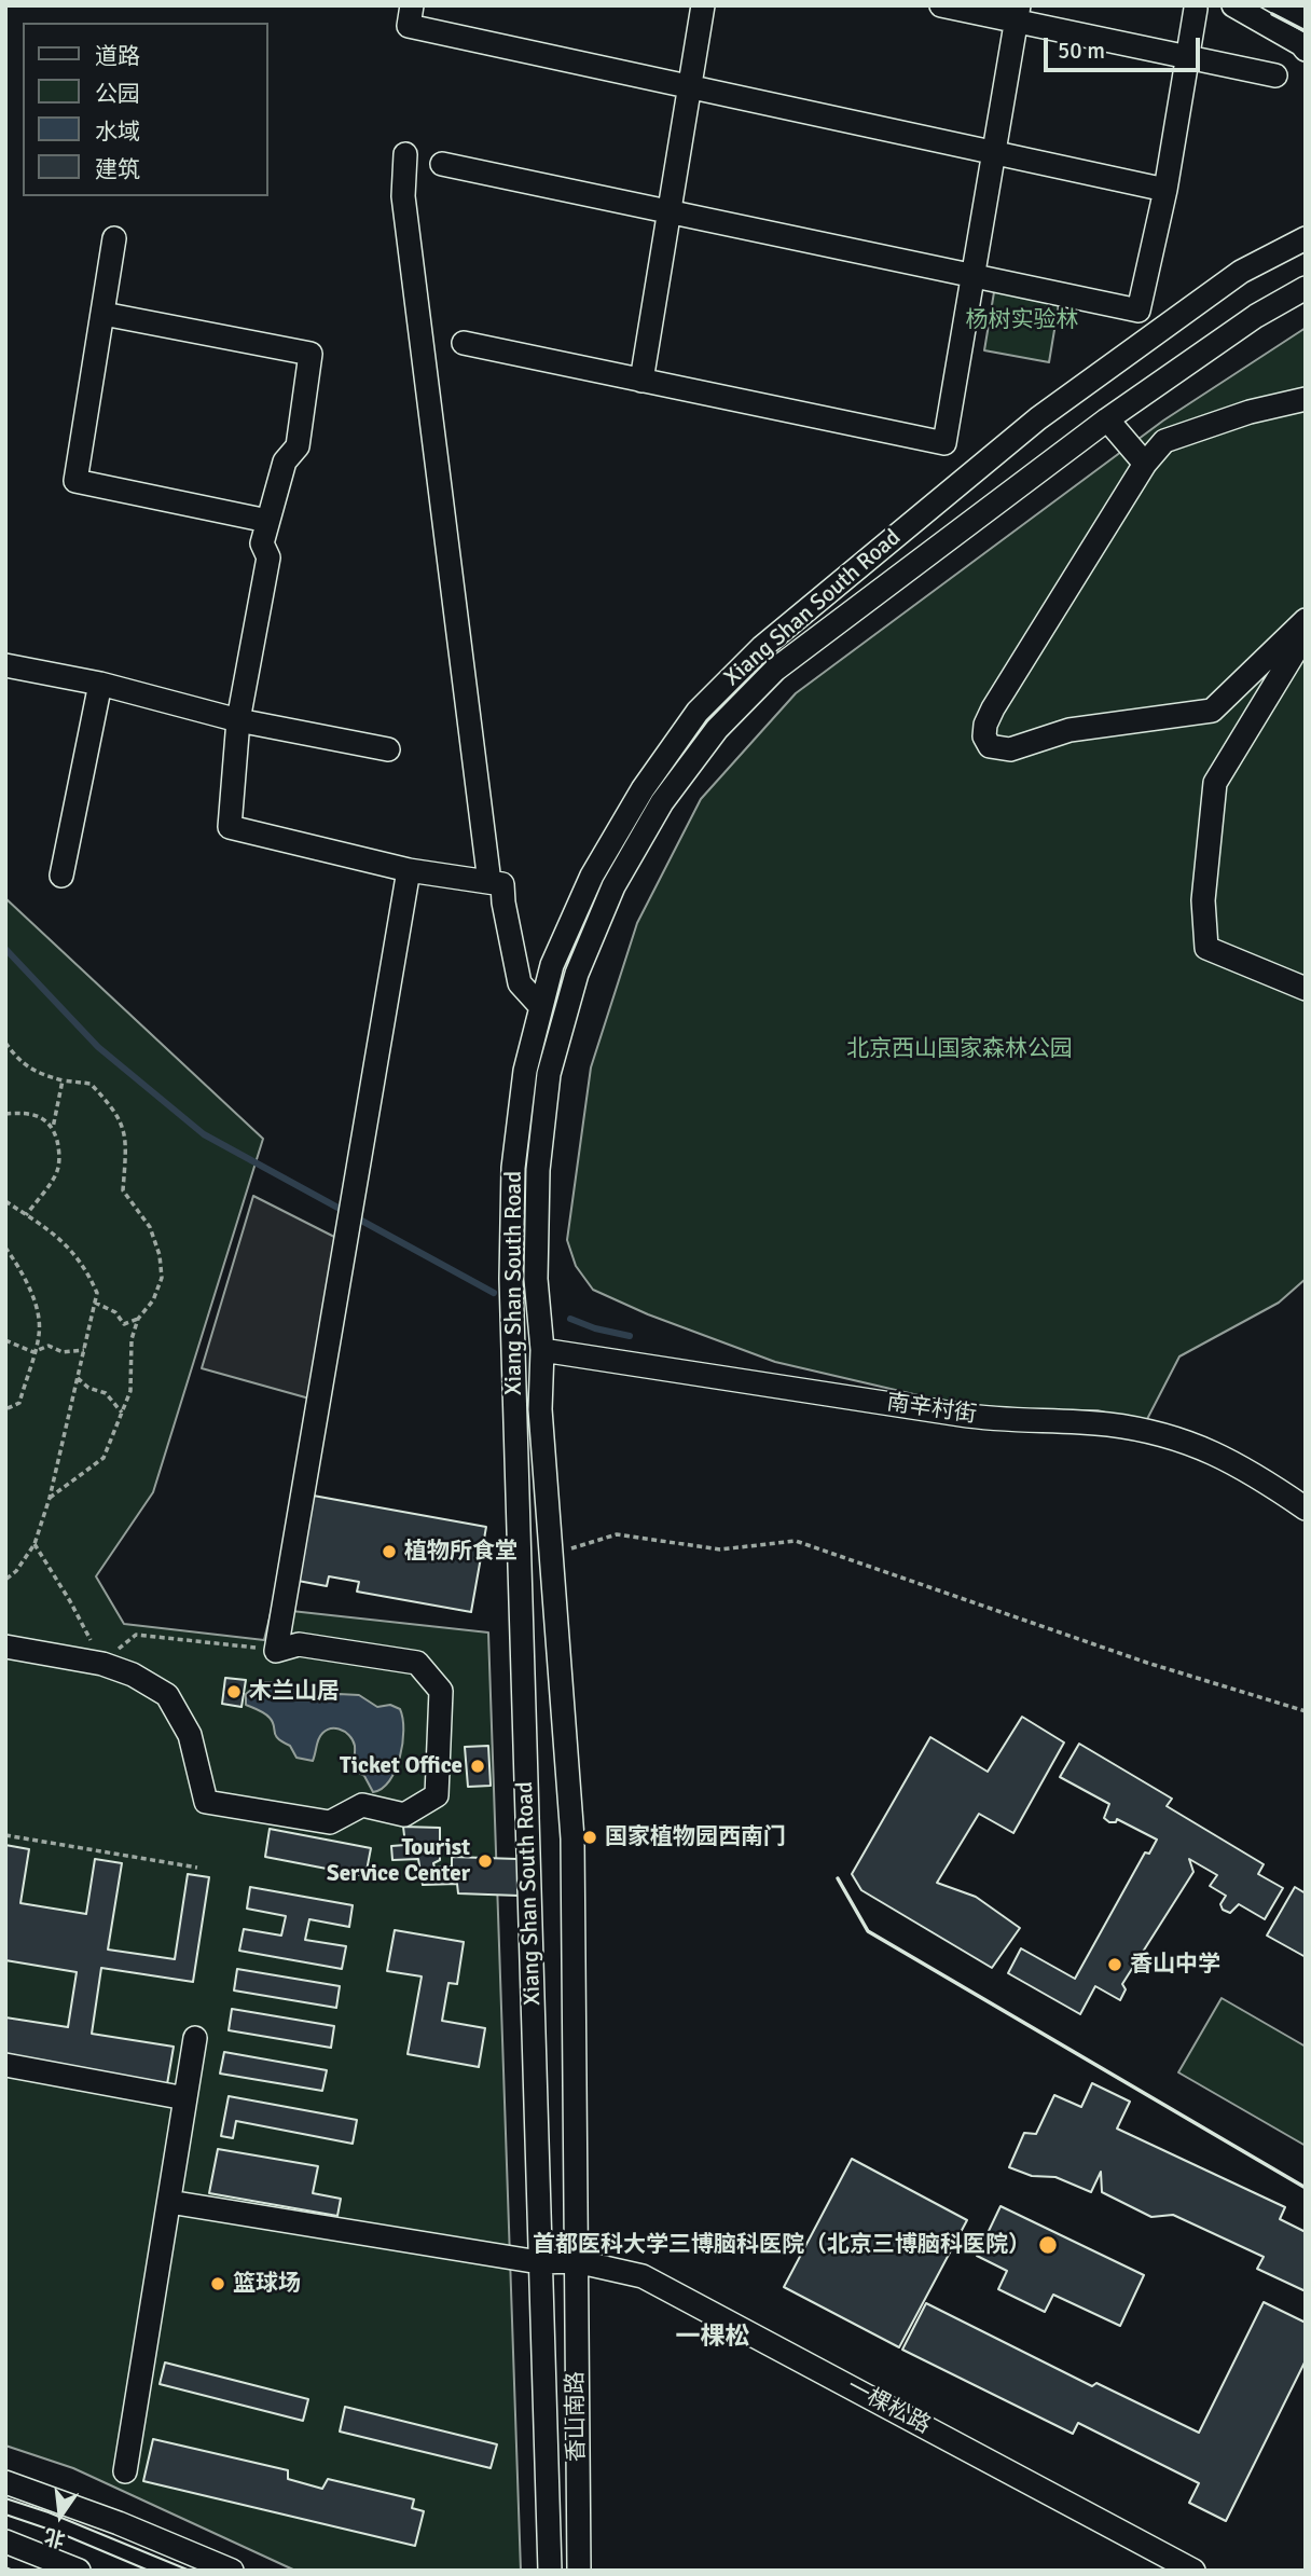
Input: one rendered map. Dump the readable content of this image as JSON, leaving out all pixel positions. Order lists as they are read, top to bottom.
{
  "streets": {
    "street": [
      "Xiang Shan South Road",
      "南辛村街",
      "一棵松路",
      "香山南路"
    ]
  },
  "crossings": [
    ["Xiang Shan South Road", "南辛村街"],
    ["Xiang Shan South Road", "一棵松路"],
    ["Xiang Shan South Road", "香山南路"],
    ["一棵松路", "香山南路"]
  ],
  "districts": ["一棵松"],
  "parks": ["杨树实验林", "北京西山国家森林公园"],
  "places": [
    "植物所食堂",
    "木兰山居",
    "Ticket Office",
    "国家植物园西南门",
    "Tourist Service Center",
    "香山中学",
    "首都医科大学三博脑科医院（北京三博脑科医院）",
    "篮球场"
  ],
  "legend": [
    "道路",
    "公园",
    "水域",
    "建筑"
  ],
  "scale_bar": "50 m",
  "north": "bottom"
}
